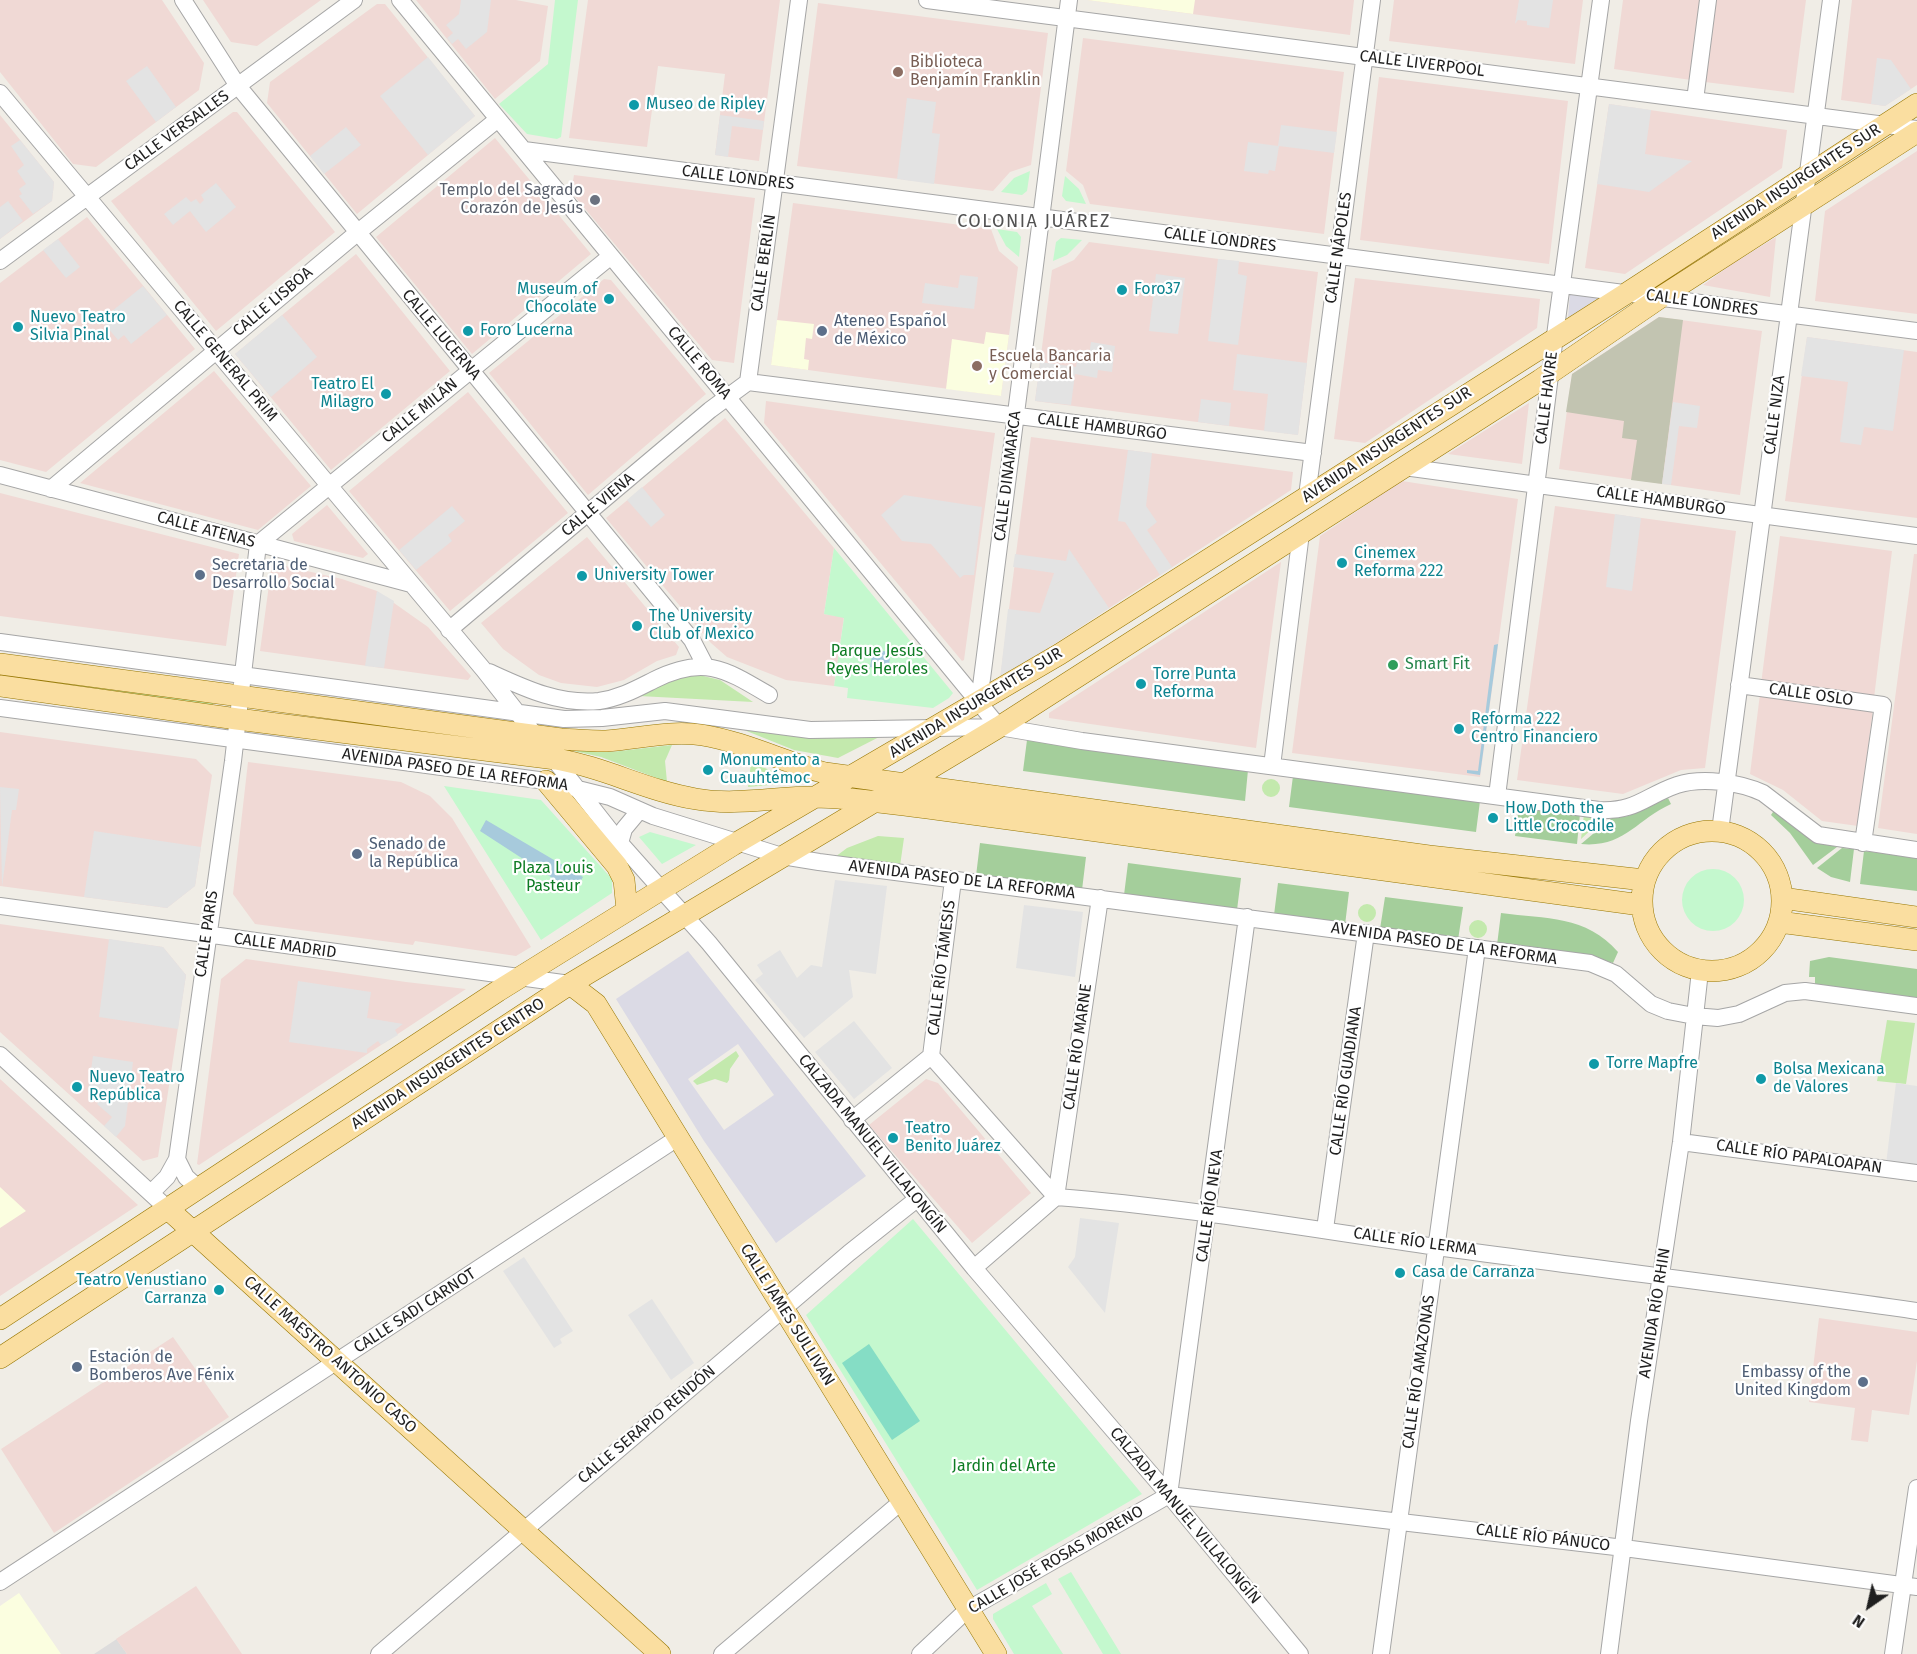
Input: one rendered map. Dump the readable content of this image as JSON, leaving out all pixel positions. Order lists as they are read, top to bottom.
{
  "streets": {
    "main road": [
      "AVENIDA INSURGENTES SUR",
      "AVENIDA PASEO DE LA REFORMA",
      "AVENIDA INSURGENTES CENTRO",
      "CALLE JAMES SULLIVAN",
      "CALLE MAESTRO ANTONIO CASO"
    ],
    "street": [
      "CALLE LIVERPOOL",
      "CALLE VERSALLES",
      "CALLE LONDRES",
      "CALLE NÁPOLES",
      "CALLE BERLÍN",
      "CALLE LISBOA",
      "CALLE LUCERNA",
      "CALLE GENERAL PRIM",
      "CALLE ROMA",
      "CALLE HAVRE",
      "CALLE MILÁN",
      "CALLE NIZA",
      "CALLE HAMBURGO",
      "CALLE DINAMARCA",
      "CALLE VIENA",
      "CALLE ATENAS",
      "CALLE OSLO",
      "CALLE PARIS",
      "CALLE MADRID",
      "CALLE RÍO TÁMESIS",
      "CALLE RÍO MARNE",
      "CALLE RÍO GUADIANA",
      "CALZADA MANUEL VILLALONGÍN",
      "CALLE RÍO PAPALOAPAN",
      "CALLE RÍO NEVA",
      "CALLE RÍO LERMA",
      "CALLE SADI CARNOT",
      "AVENIDA RÍO RHIN",
      "CALLE RÍO AMAZONAS",
      "CALLE SERAPIO RENDÓN",
      "CALLE RÍO PÁNUCO",
      "CALLE JOSÉ ROSAS MORENO"
    ]
  },
  "crossings": [
    ["CALLE LIVERPOOL", "AVENIDA INSURGENTES SUR"],
    ["CALLE LIVERPOOL", "CALLE NÁPOLES"],
    ["CALLE LIVERPOOL", "CALLE HAVRE"],
    ["CALLE LIVERPOOL", "CALLE NIZA"],
    ["CALLE LIVERPOOL", "CALLE DINAMARCA"],
    ["CALLE VERSALLES", "CALLE LUCERNA"],
    ["CALLE VERSALLES", "CALLE GENERAL PRIM"],
    ["CALLE LONDRES", "AVENIDA INSURGENTES SUR"],
    ["CALLE LONDRES", "CALLE NÁPOLES"],
    ["CALLE LONDRES", "CALLE BERLÍN"],
    ["CALLE LONDRES", "CALLE ROMA"],
    ["CALLE LONDRES", "CALLE HAVRE"],
    ["CALLE LONDRES", "CALLE NIZA"],
    ["CALLE LONDRES", "CALLE DINAMARCA"],
    ["AVENIDA INSURGENTES SUR", "CALLE NÁPOLES"],
    ["AVENIDA INSURGENTES SUR", "CALLE ROMA"],
    ["AVENIDA INSURGENTES SUR", "CALLE HAVRE"],
    ["AVENIDA INSURGENTES SUR", "CALLE NIZA"],
    ["AVENIDA INSURGENTES SUR", "CALLE HAMBURGO"],
    ["AVENIDA INSURGENTES SUR", "CALLE DINAMARCA"],
    ["AVENIDA INSURGENTES SUR", "AVENIDA INSURGENTES CENTRO"],
    ["CALLE NÁPOLES", "CALLE HAMBURGO"],
    ["CALLE BERLÍN", "CALLE HAMBURGO"],
    ["CALLE BERLÍN", "CALLE VIENA"],
    ["CALLE LISBOA", "CALLE LUCERNA"],
    ["CALLE LISBOA", "CALLE GENERAL PRIM"],
    ["CALLE LISBOA", "CALLE ROMA"],
    ["CALLE LISBOA", "CALLE ATENAS"],
    ["CALLE LUCERNA", "CALLE MILÁN"],
    ["CALLE LUCERNA", "CALLE VIENA"],
    ["CALLE GENERAL PRIM", "CALLE MILÁN"],
    ["CALLE GENERAL PRIM", "CALLE VIENA"],
    ["CALLE GENERAL PRIM", "CALLE ATENAS"],
    ["CALLE GENERAL PRIM", "CALZADA MANUEL VILLALONGÍN"],
    ["CALLE ROMA", "CALLE MILÁN"],
    ["CALLE ROMA", "CALLE DINAMARCA"],
    ["CALLE ROMA", "CALLE VIENA"],
    ["CALLE HAVRE", "CALLE HAMBURGO"],
    ["CALLE MILÁN", "CALLE ATENAS"],
    ["CALLE MILÁN", "CALLE PARIS"],
    ["CALLE NIZA", "CALLE HAMBURGO"],
    ["CALLE NIZA", "CALLE OSLO"],
    ["CALLE NIZA", "AVENIDA PASEO DE LA REFORMA"],
    ["CALLE NIZA", "AVENIDA RÍO RHIN"],
    ["CALLE HAMBURGO", "CALLE DINAMARCA"],
    ["CALLE HAMBURGO", "CALLE VIENA"],
    ["CALLE VIENA", "CALZADA MANUEL VILLALONGÍN"],
    ["CALLE ATENAS", "CALLE PARIS"],
    ["AVENIDA PASEO DE LA REFORMA", "CALLE PARIS"],
    ["AVENIDA PASEO DE LA REFORMA", "CALLE RÍO TÁMESIS"],
    ["AVENIDA PASEO DE LA REFORMA", "CALLE RÍO MARNE"],
    ["AVENIDA PASEO DE LA REFORMA", "AVENIDA INSURGENTES CENTRO"],
    ["AVENIDA PASEO DE LA REFORMA", "CALLE RÍO GUADIANA"],
    ["AVENIDA PASEO DE LA REFORMA", "CALZADA MANUEL VILLALONGÍN"],
    ["AVENIDA PASEO DE LA REFORMA", "CALLE RÍO NEVA"],
    ["AVENIDA PASEO DE LA REFORMA", "AVENIDA RÍO RHIN"],
    ["AVENIDA PASEO DE LA REFORMA", "CALLE RÍO AMAZONAS"],
    ["CALLE PARIS", "CALLE MADRID"],
    ["CALLE MADRID", "AVENIDA INSURGENTES CENTRO"],
    ["CALLE MADRID", "CALLE JAMES SULLIVAN"],
    ["CALLE RÍO MARNE", "CALLE RÍO LERMA"],
    ["AVENIDA INSURGENTES CENTRO", "CALZADA MANUEL VILLALONGÍN"],
    ["AVENIDA INSURGENTES CENTRO", "CALLE JAMES SULLIVAN"],
    ["AVENIDA INSURGENTES CENTRO", "CALLE MAESTRO ANTONIO CASO"],
    ["CALLE RÍO GUADIANA", "CALLE RÍO LERMA"],
    ["CALZADA MANUEL VILLALONGÍN", "CALLE RÍO NEVA"],
    ["CALZADA MANUEL VILLALONGÍN", "CALLE SERAPIO RENDÓN"],
    ["CALZADA MANUEL VILLALONGÍN", "CALLE RÍO PÁNUCO"],
    ["CALZADA MANUEL VILLALONGÍN", "CALLE JOSÉ ROSAS MORENO"],
    ["CALLE RÍO PAPALOAPAN", "AVENIDA RÍO RHIN"],
    ["CALLE RÍO NEVA", "CALLE RÍO LERMA"],
    ["CALLE RÍO NEVA", "CALLE RÍO PÁNUCO"],
    ["CALLE RÍO NEVA", "CALLE JOSÉ ROSAS MORENO"],
    ["CALLE RÍO LERMA", "AVENIDA RÍO RHIN"],
    ["CALLE RÍO LERMA", "CALLE RÍO AMAZONAS"],
    ["CALLE SADI CARNOT", "CALLE JAMES SULLIVAN"],
    ["CALLE SADI CARNOT", "CALLE MAESTRO ANTONIO CASO"],
    ["AVENIDA RÍO RHIN", "CALLE RÍO PÁNUCO"],
    ["CALLE JAMES SULLIVAN", "CALLE SERAPIO RENDÓN"],
    ["CALLE JAMES SULLIVAN", "CALLE JOSÉ ROSAS MORENO"],
    ["CALLE MAESTRO ANTONIO CASO", "CALLE SERAPIO RENDÓN"],
    ["CALLE RÍO AMAZONAS", "CALLE RÍO PÁNUCO"],
    ["CALLE RÍO PÁNUCO", "CALLE JOSÉ ROSAS MORENO"]
  ],
  "districts": ["COLONIA JUÁREZ"],
  "parks": ["Parque Jesús Reyes Heroles", "Plaza Louis Pasteur", "Jardin del Arte"],
  "places": [
    "Biblioteca Benjamín Franklin",
    "Museo de Ripley",
    "Templo del Sagrado Corazón de Jesús",
    "Foro37",
    "Museum of Chocolate",
    "Nuevo Teatro Silvia Pinal",
    "Foro Lucerna",
    "Ateneo Español de México",
    "Escuela Bancaria y Comercial",
    "Teatro El Milagro",
    "Cinemex Reforma 222",
    "Secretaria de Desarrollo Social",
    "University Tower",
    "The University Club of Mexico",
    "Smart Fit",
    "Torre Punta Reforma",
    "Reforma 222 Centro Financiero",
    "Monumento a Cuauhtémoc",
    "How Doth the Little Crocodile",
    "Senado de la República",
    "Torre Mapfre",
    "Bolsa Mexicana de Valores",
    "Nuevo Teatro República",
    "Teatro Benito Juárez",
    "Casa de Carranza",
    "Teatro Venustiano Carranza",
    "Estación de Bomberos Ave Fénix",
    "Embassy of the United Kingdom"
  ],
  "north": "bottom left"
}
